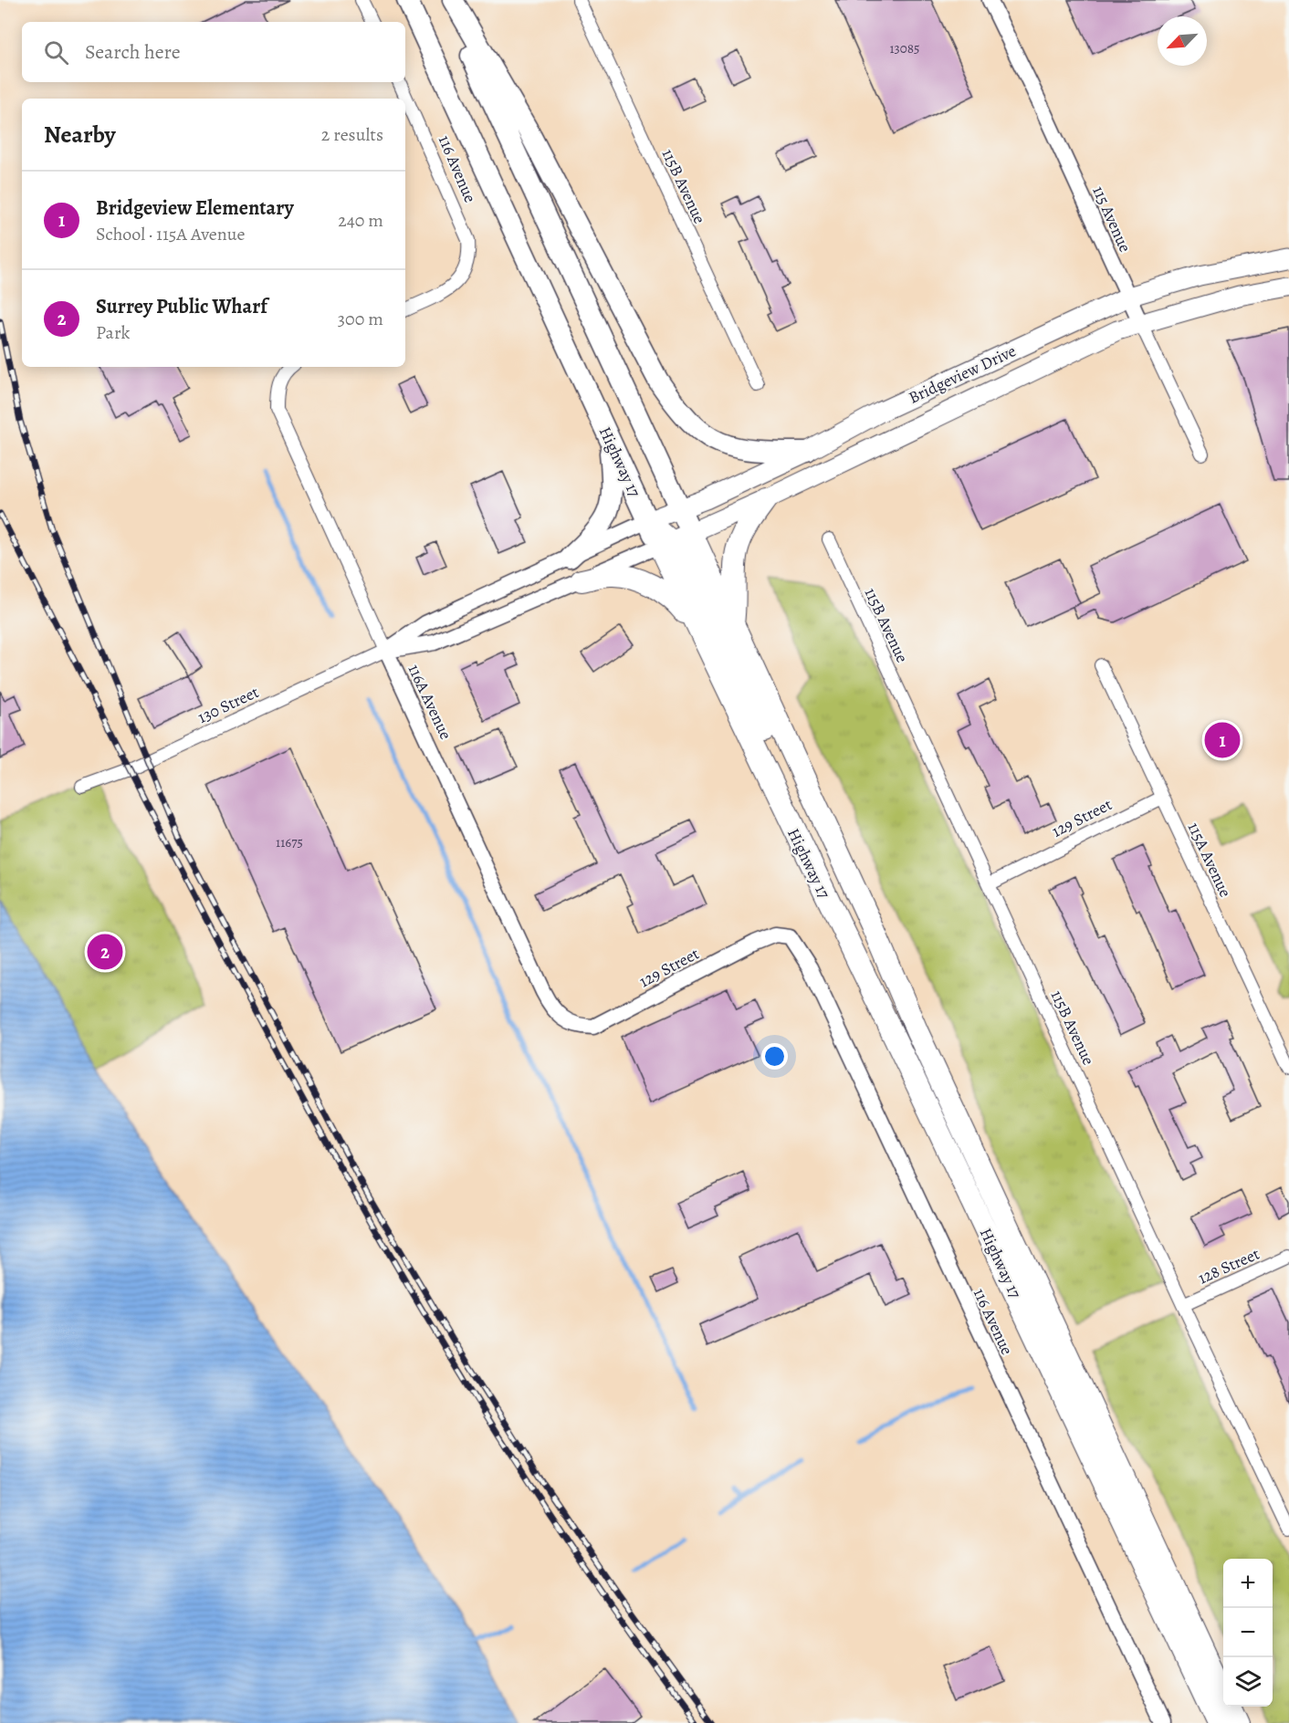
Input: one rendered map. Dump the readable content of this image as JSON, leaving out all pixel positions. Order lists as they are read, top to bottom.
{
  "streets": {
    "highway": ["Highway 17"],
    "main road": ["Bridgeview Drive"],
    "street": [
      "116 Avenue",
      "115B Avenue",
      "115 Avenue",
      "116A Avenue",
      "130 Street",
      "129 Street",
      "115A Avenue",
      "128 Street"
    ]
  },
  "crossings": [
    ["116 Avenue", "129 Street"],
    ["115B Avenue", "129 Street"],
    ["115B Avenue", "128 Street"],
    ["115 Avenue", "Bridgeview Drive"],
    ["Bridgeview Drive", "Highway 17"],
    ["Bridgeview Drive", "130 Street"],
    ["Highway 17", "130 Street"],
    ["116A Avenue", "130 Street"],
    ["116A Avenue", "129 Street"],
    ["129 Street", "115A Avenue"]
  ],
  "house_numbers": ["13085", "11675"],
  "north": "bottom left",
  "page": {
    "search": "Search here",
    "heading": ["Nearby", "2 results"],
    "list": [
      {
        "mark": "1",
        "name": "Bridgeview Elementary",
        "note": "School · 115A Avenue",
        "value": "240 m"
      },
      {
        "mark": "2",
        "name": "Surrey Public Wharf",
        "note": "Park",
        "value": "300 m"
      }
    ],
    "pins": ["1", "2"],
    "map_buttons": ["+", "−"]
  }
}
